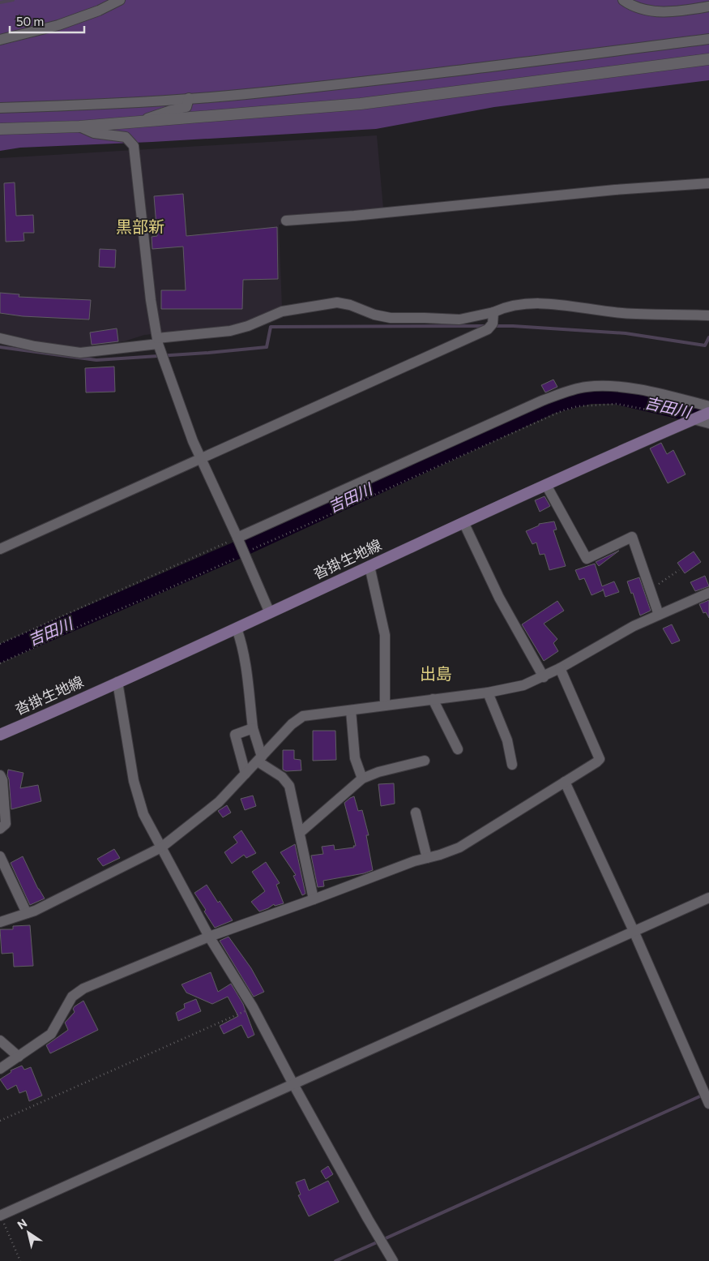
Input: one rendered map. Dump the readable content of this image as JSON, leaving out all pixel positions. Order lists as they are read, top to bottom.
{
  "streets": {
    "main road": ["沓掛生地線"]
  },
  "districts": ["黒部新", "出島"],
  "water": ["吉田川"],
  "scale_bar": "50 m",
  "north": "top left"
}
